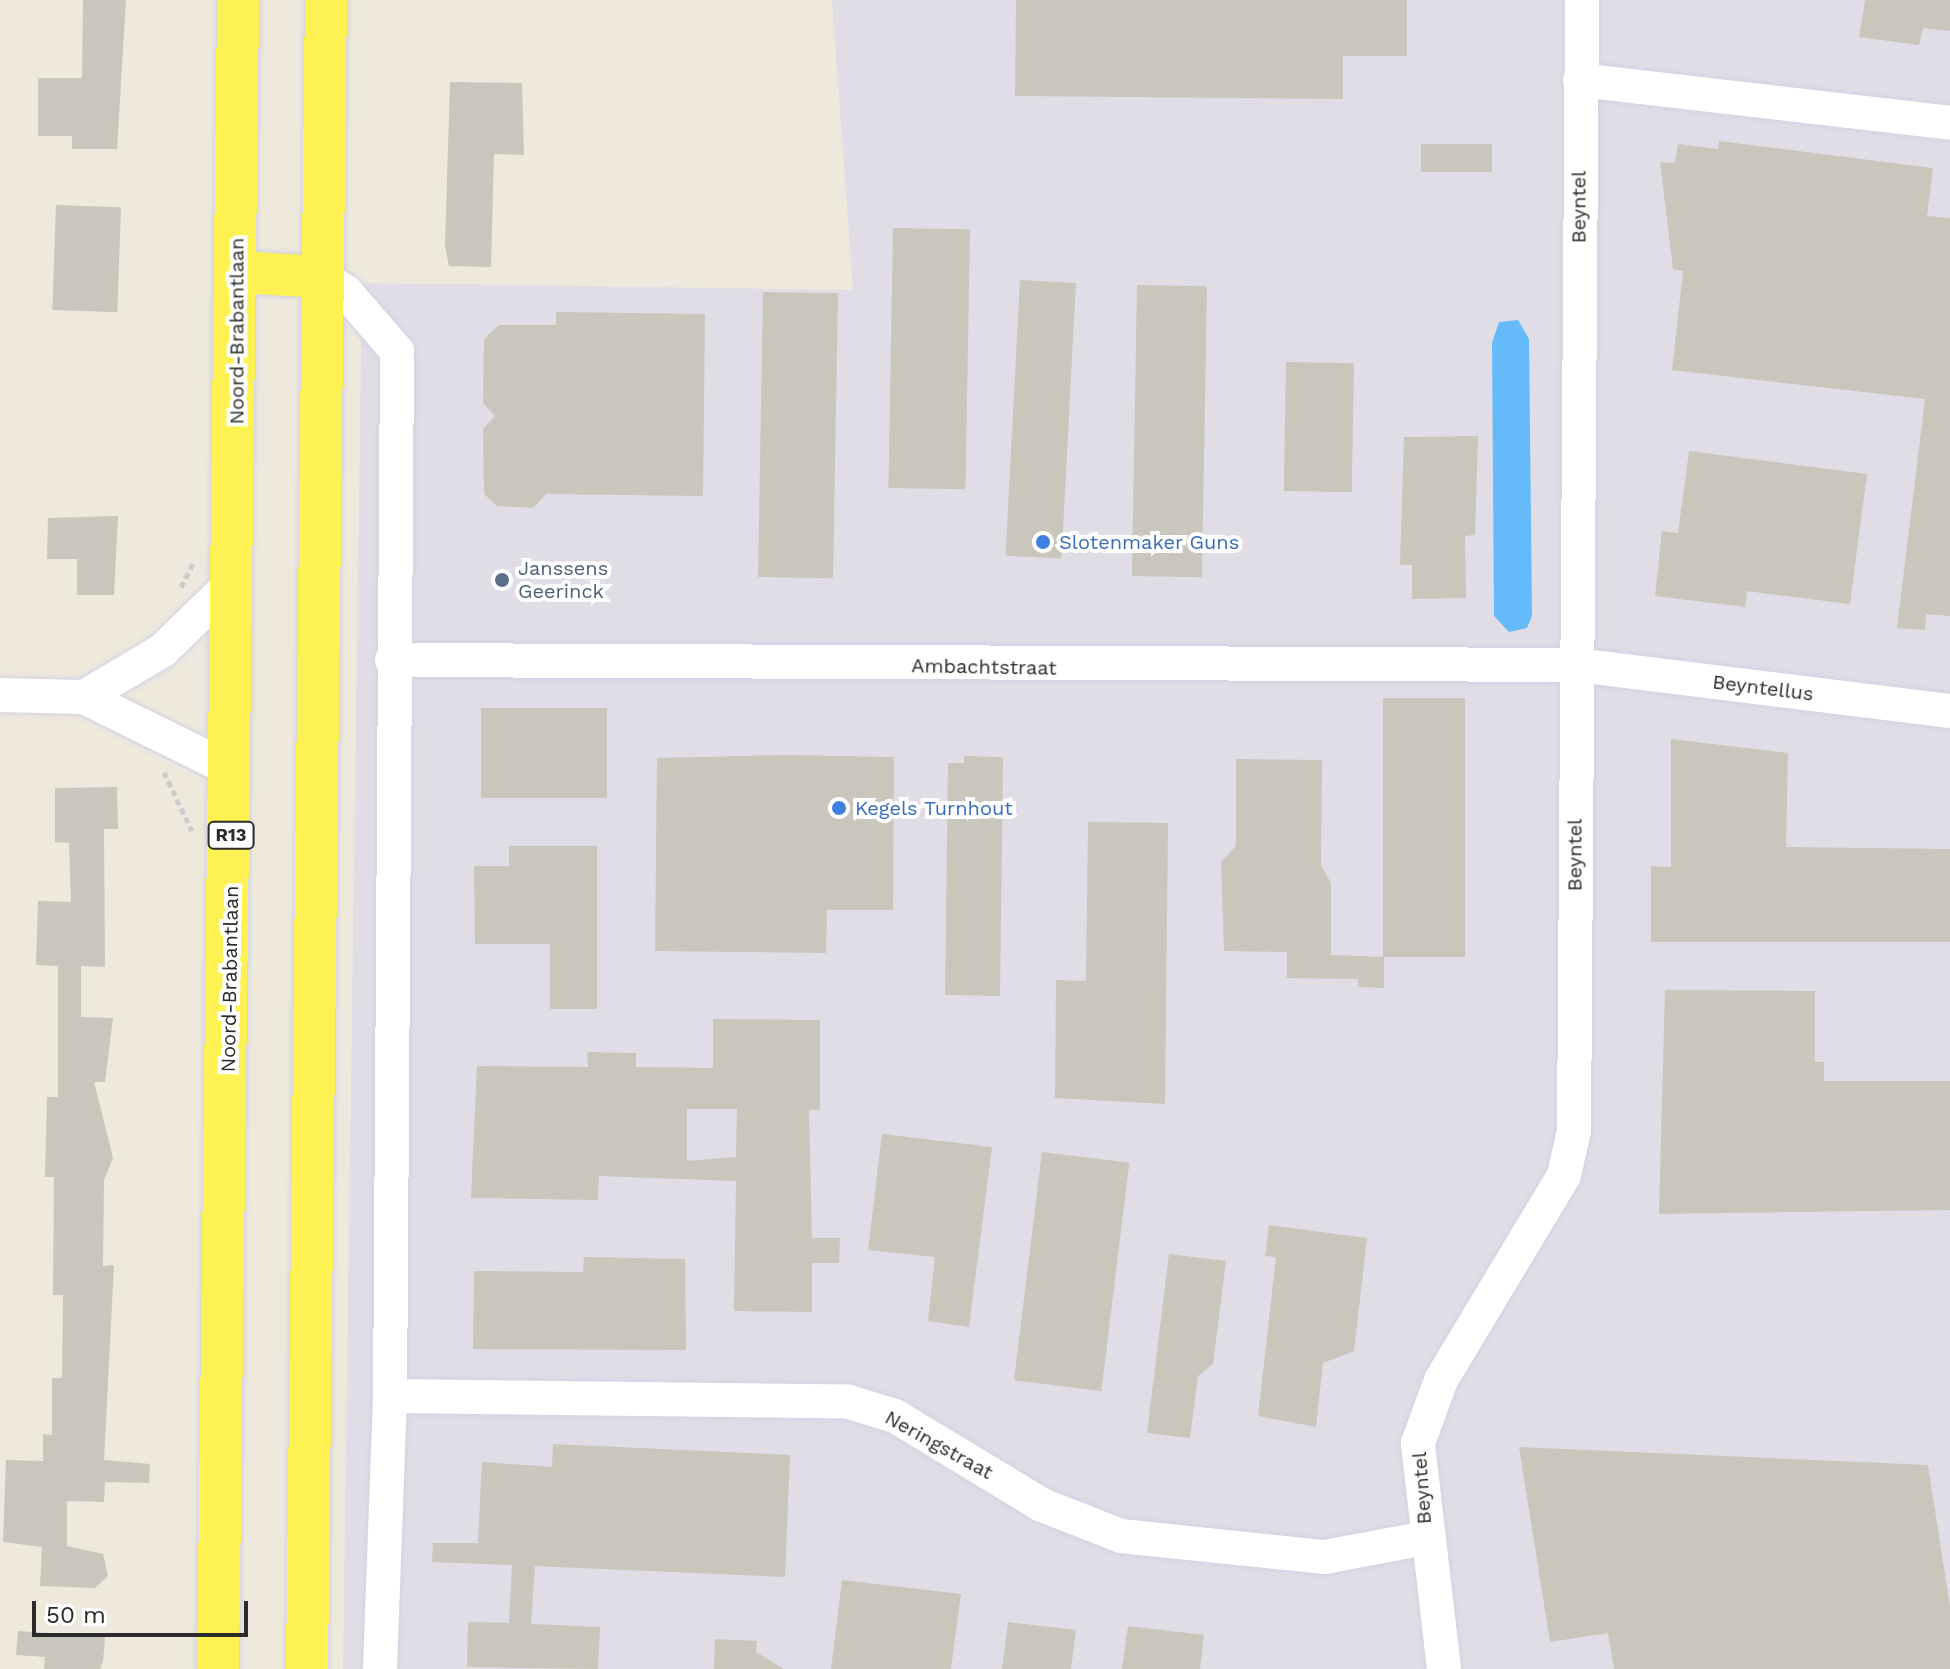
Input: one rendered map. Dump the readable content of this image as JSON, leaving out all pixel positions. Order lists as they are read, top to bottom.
{
  "streets": {
    "main road": ["Noord-Brabantlaan", "R13"],
    "street": [
      "Beyntel",
      "Ambachtstraat",
      "Beyntellus",
      "Neringstraat"
    ]
  },
  "crossings": [
    ["Beyntel", "Ambachtstraat"],
    ["Beyntel", "Beyntellus"],
    ["Beyntel", "Neringstraat"],
    ["Ambachtstraat", "Beyntellus"]
  ],
  "places": ["Slotenmaker Guns", "Janssens Geerinck", "Kegels Turnhout"],
  "scale_bar": "50 m"
}
